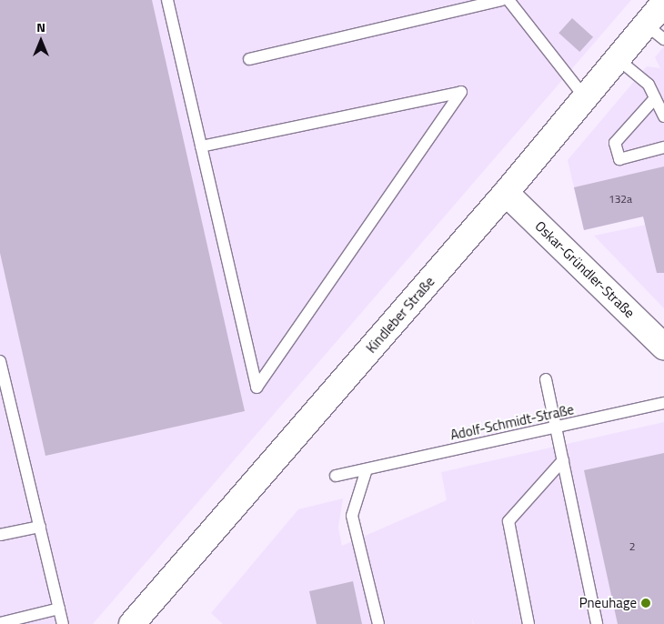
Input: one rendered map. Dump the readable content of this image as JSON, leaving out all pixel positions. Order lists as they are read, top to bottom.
{
  "streets": {
    "main road": ["Oskar-Gründler-Straße", "Kindleber Straße"],
    "lane": ["Adolf-Schmidt-Straße"]
  },
  "crossings": [
    ["Oskar-Gründler-Straße", "Kindleber Straße"]
  ],
  "places": ["Pneuhage"],
  "house_numbers": ["132a", "2"],
  "north": "top"
}
